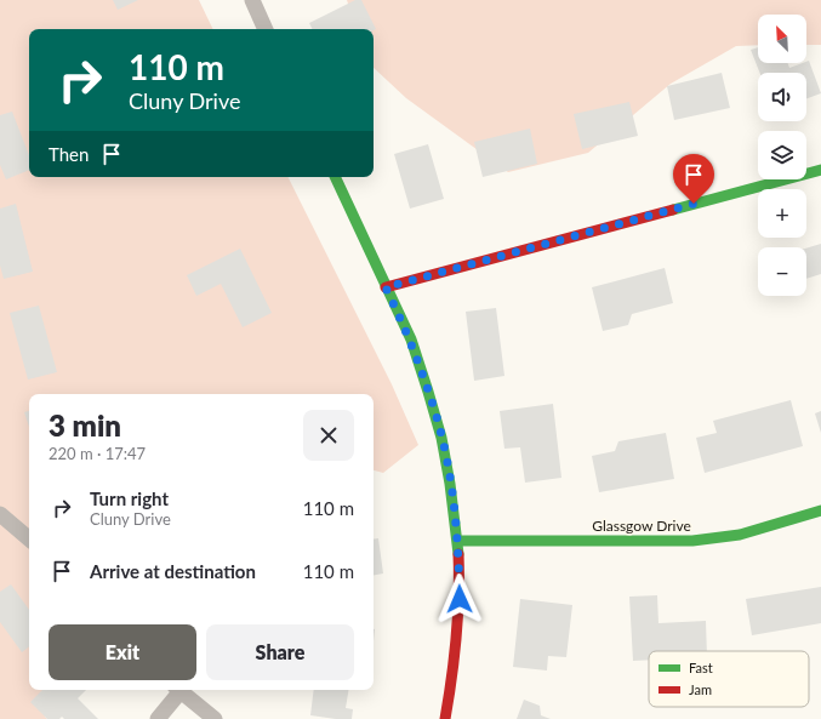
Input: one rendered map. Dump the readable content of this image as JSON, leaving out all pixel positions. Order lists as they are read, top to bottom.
{
  "streets": {
    "street": ["Glassgow Drive"]
  },
  "legend": ["Fast", "Jam"],
  "north": "top left",
  "page": {
    "map_buttons": ["+", "−"],
    "turn": ["110 m", "Cluny Drive"],
    "then": "Then",
    "heading": ["3 min", "220 m · 17:47"],
    "list": [
      {
        "name": "Turn right",
        "note": "Cluny Drive",
        "value": "110 m"
      },
      {
        "name": "Arrive at destination",
        "value": "110 m"
      }
    ],
    "buttons": ["Exit", "Share"]
  }
}
